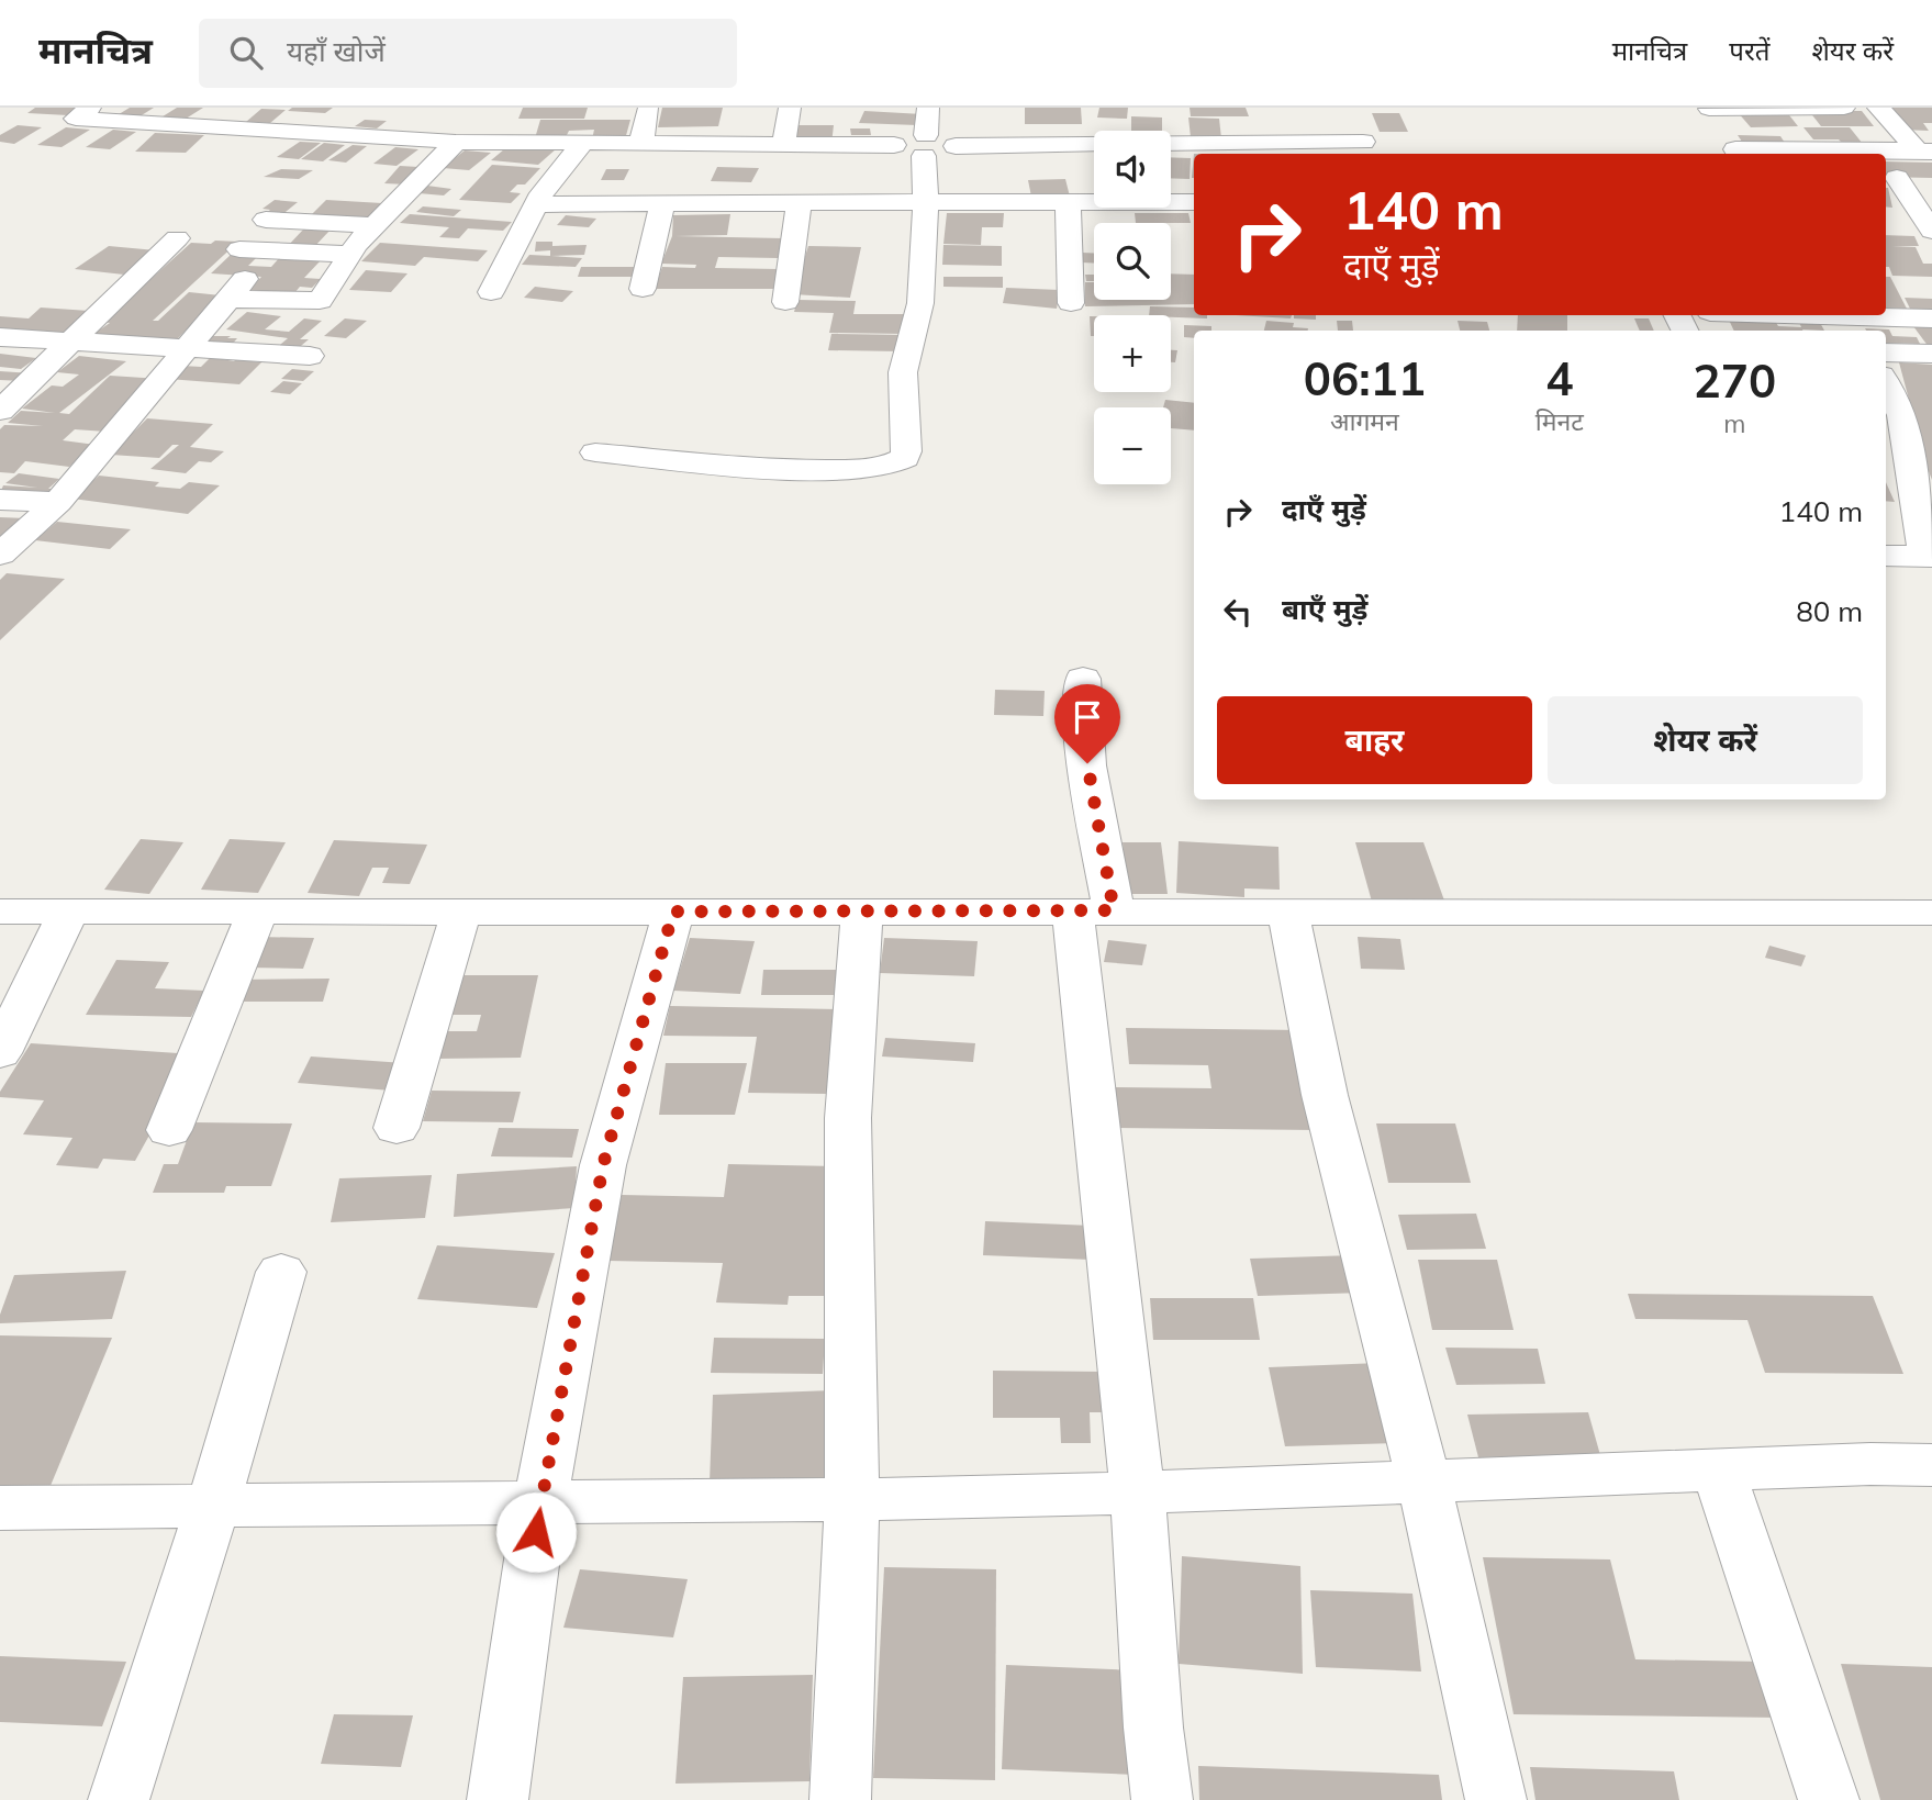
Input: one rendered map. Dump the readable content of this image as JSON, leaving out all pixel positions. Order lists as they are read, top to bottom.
{
  "page": {
    "header": "मानचित्र",
    "search": "यहाँ खोजें",
    "nav": ["मानचित्र", "परतें", "शेयर करें"],
    "map_buttons": ["+", "−"],
    "turn": ["140 m", "दाएँ मुड़ें"],
    "eta": [
      "06:11",
      "आगमन",
      "4",
      "मिनट",
      "270",
      "m"
    ],
    "list": [
      {
        "name": "दाएँ मुड़ें",
        "value": "140 m"
      },
      {
        "name": "बाएँ मुड़ें",
        "value": "80 m"
      }
    ],
    "buttons": ["बाहर", "शेयर करें"]
  }
}
